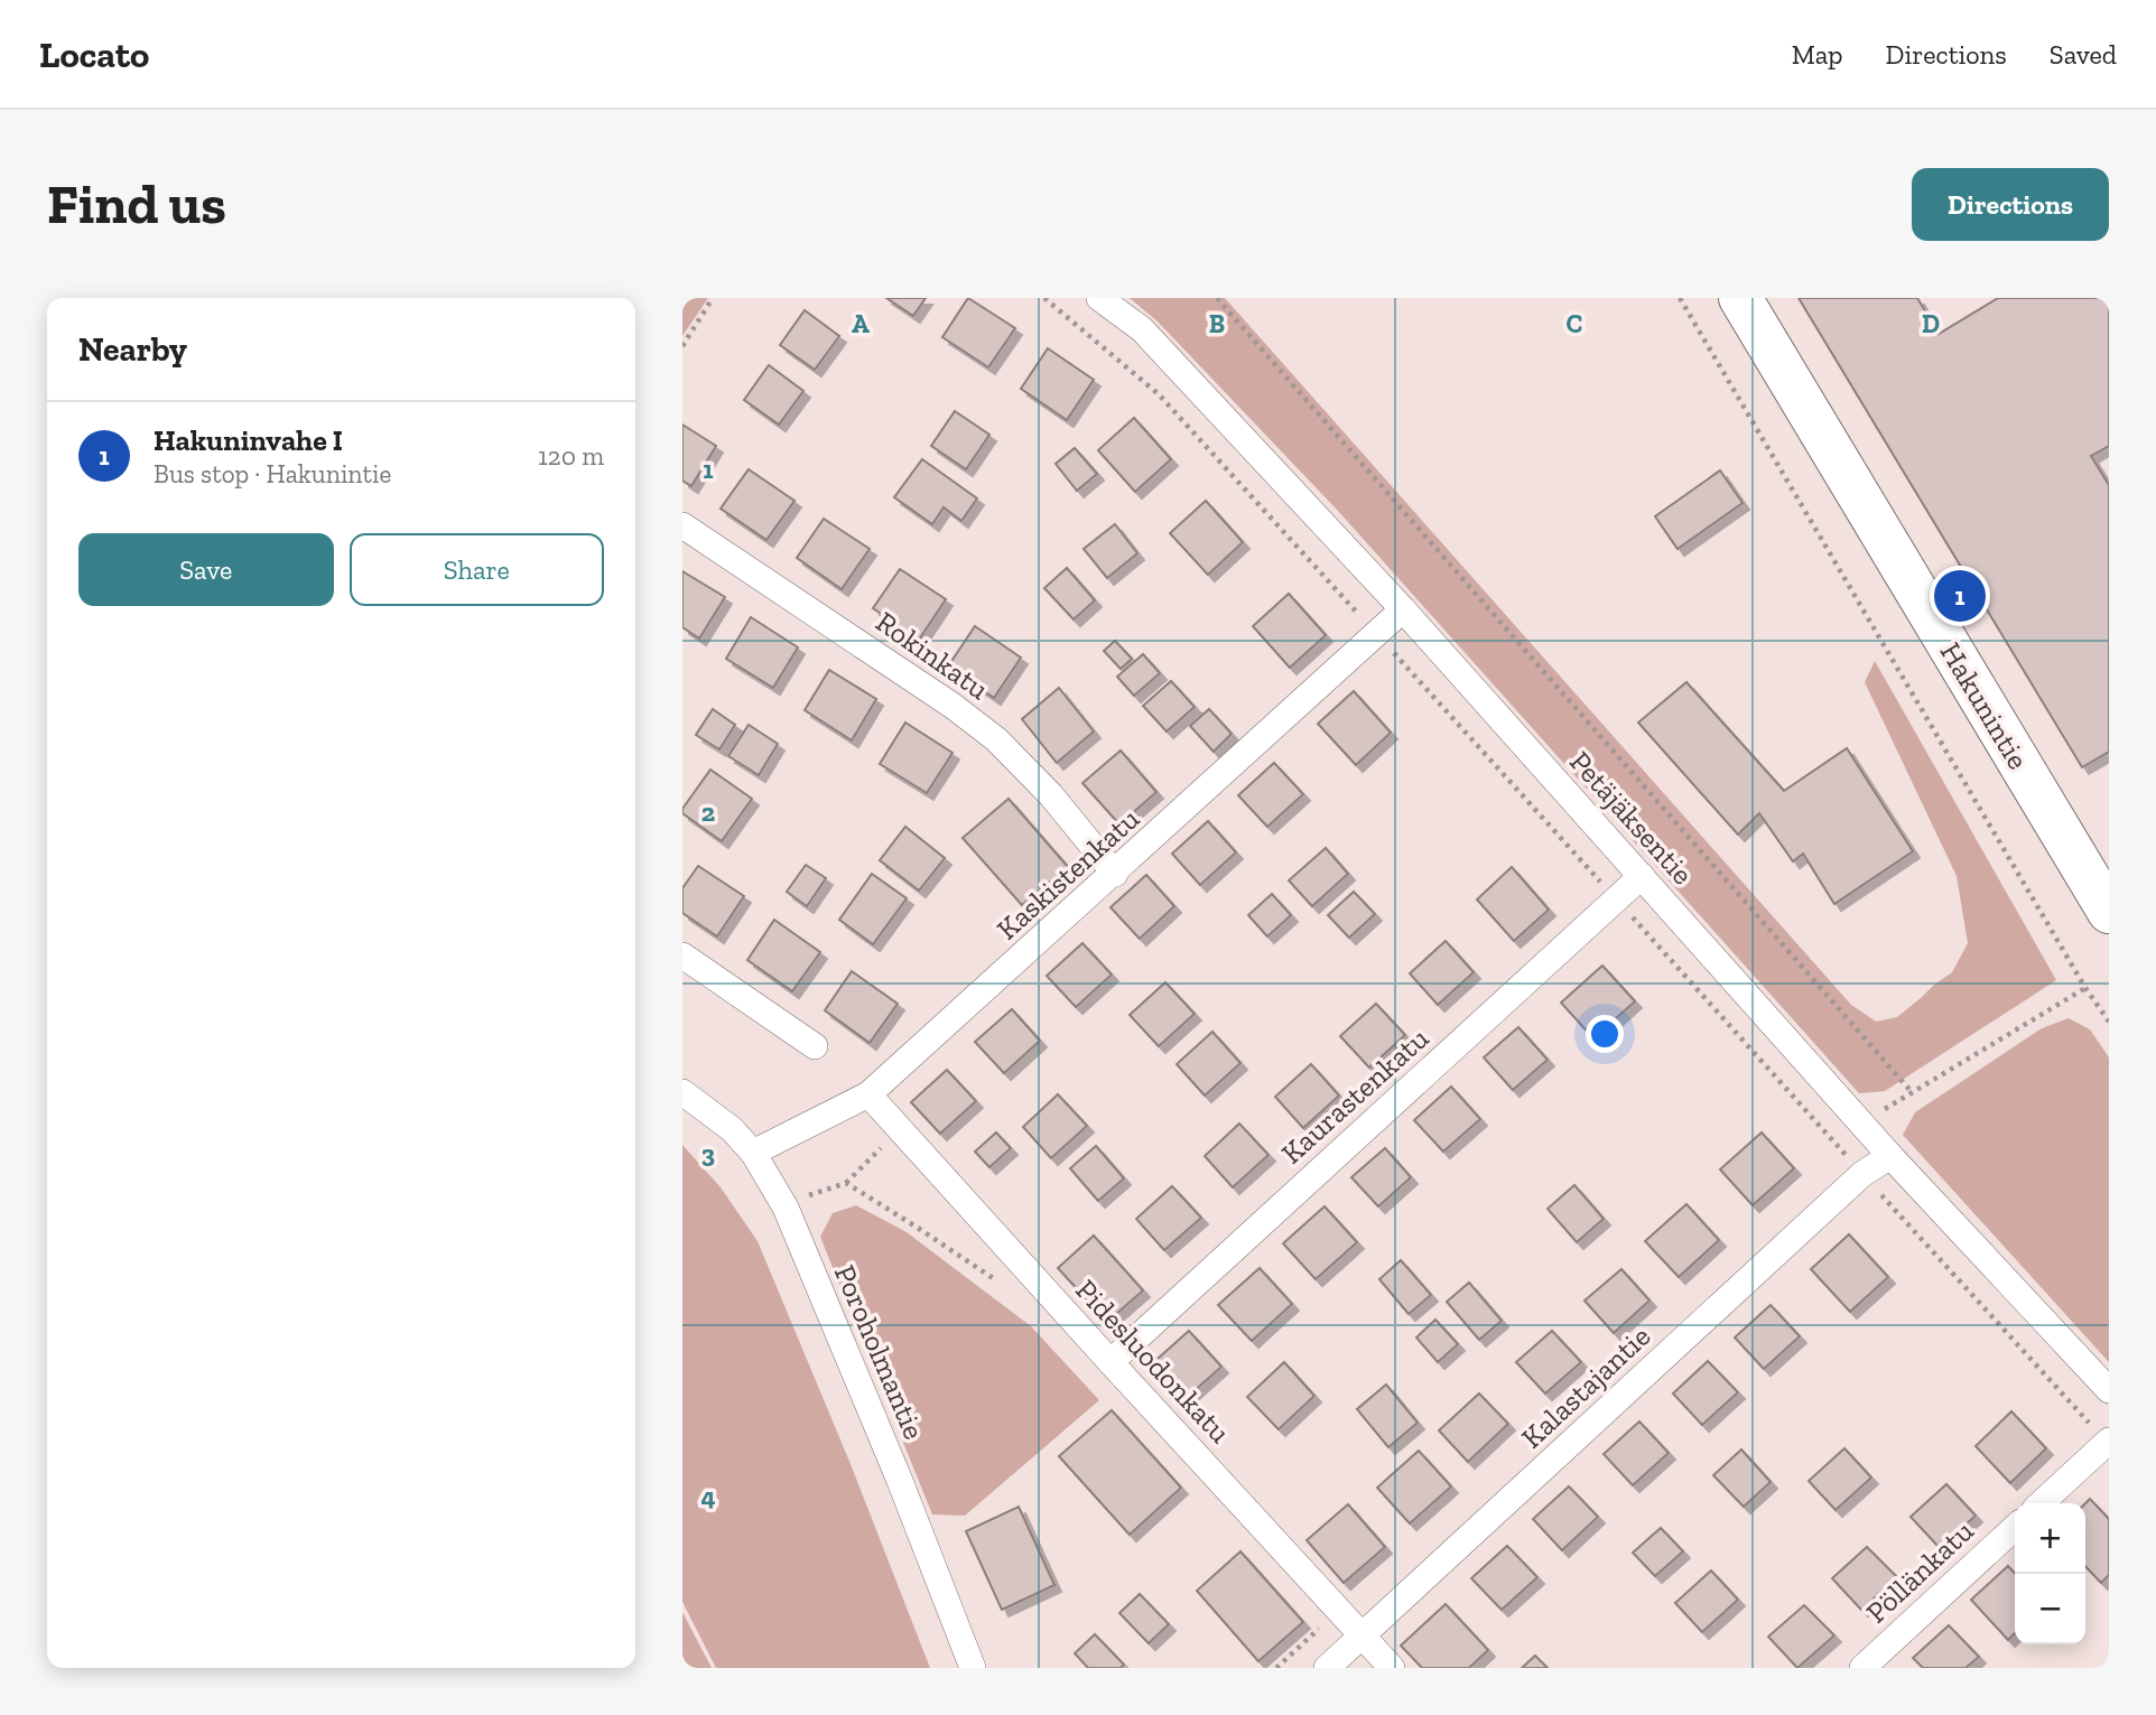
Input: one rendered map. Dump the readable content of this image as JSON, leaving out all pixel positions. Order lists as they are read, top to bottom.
{
  "streets": {
    "highway": ["Hakunintie"],
    "street": [
      "Rokinkatu",
      "Petäjäksentie",
      "Kaskistenkatu",
      "Kaurastenkatu",
      "Poroholmantie",
      "Pidesluodonkatu",
      "Kalastajantie",
      "Pöllänkatu"
    ]
  },
  "crossings": [
    ["Rokinkatu", "Kaskistenkatu"],
    ["Petäjäksentie", "Kaskistenkatu"],
    ["Petäjäksentie", "Kaurastenkatu"],
    ["Petäjäksentie", "Kalastajantie"],
    ["Kaskistenkatu", "Poroholmantie"],
    ["Kaskistenkatu", "Pidesluodonkatu"],
    ["Kaurastenkatu", "Pidesluodonkatu"],
    ["Pidesluodonkatu", "Kalastajantie"]
  ],
  "page": {
    "header": "Locato",
    "nav": ["Map", "Directions", "Saved"],
    "buttons": [
      "Directions",
      ["Save", "Share"]
    ],
    "title": "Find us",
    "heading": "Nearby",
    "list": [
      {
        "mark": "1",
        "name": "Hakuninvahe I",
        "note": "Bus stop · Hakunintie",
        "value": "120 m"
      }
    ],
    "pins": "1",
    "map_buttons": ["+", "−"]
  },
  "grid": {
    "columns": [
      "A",
      "B",
      "C",
      "D"
    ],
    "rows": [
      "1",
      "2",
      "3",
      "4"
    ]
  }
}
